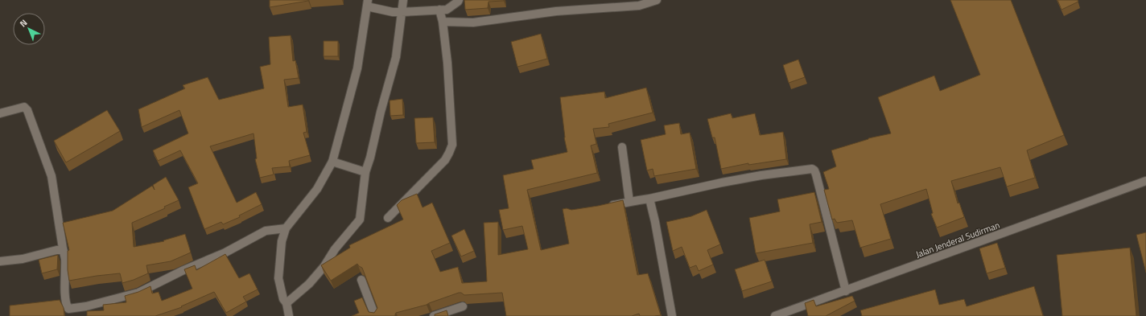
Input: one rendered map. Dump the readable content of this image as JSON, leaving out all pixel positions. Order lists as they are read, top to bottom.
{
  "streets": {
    "street": ["Jalan Jenderal Sudirman"]
  },
  "north": "top left"
}
